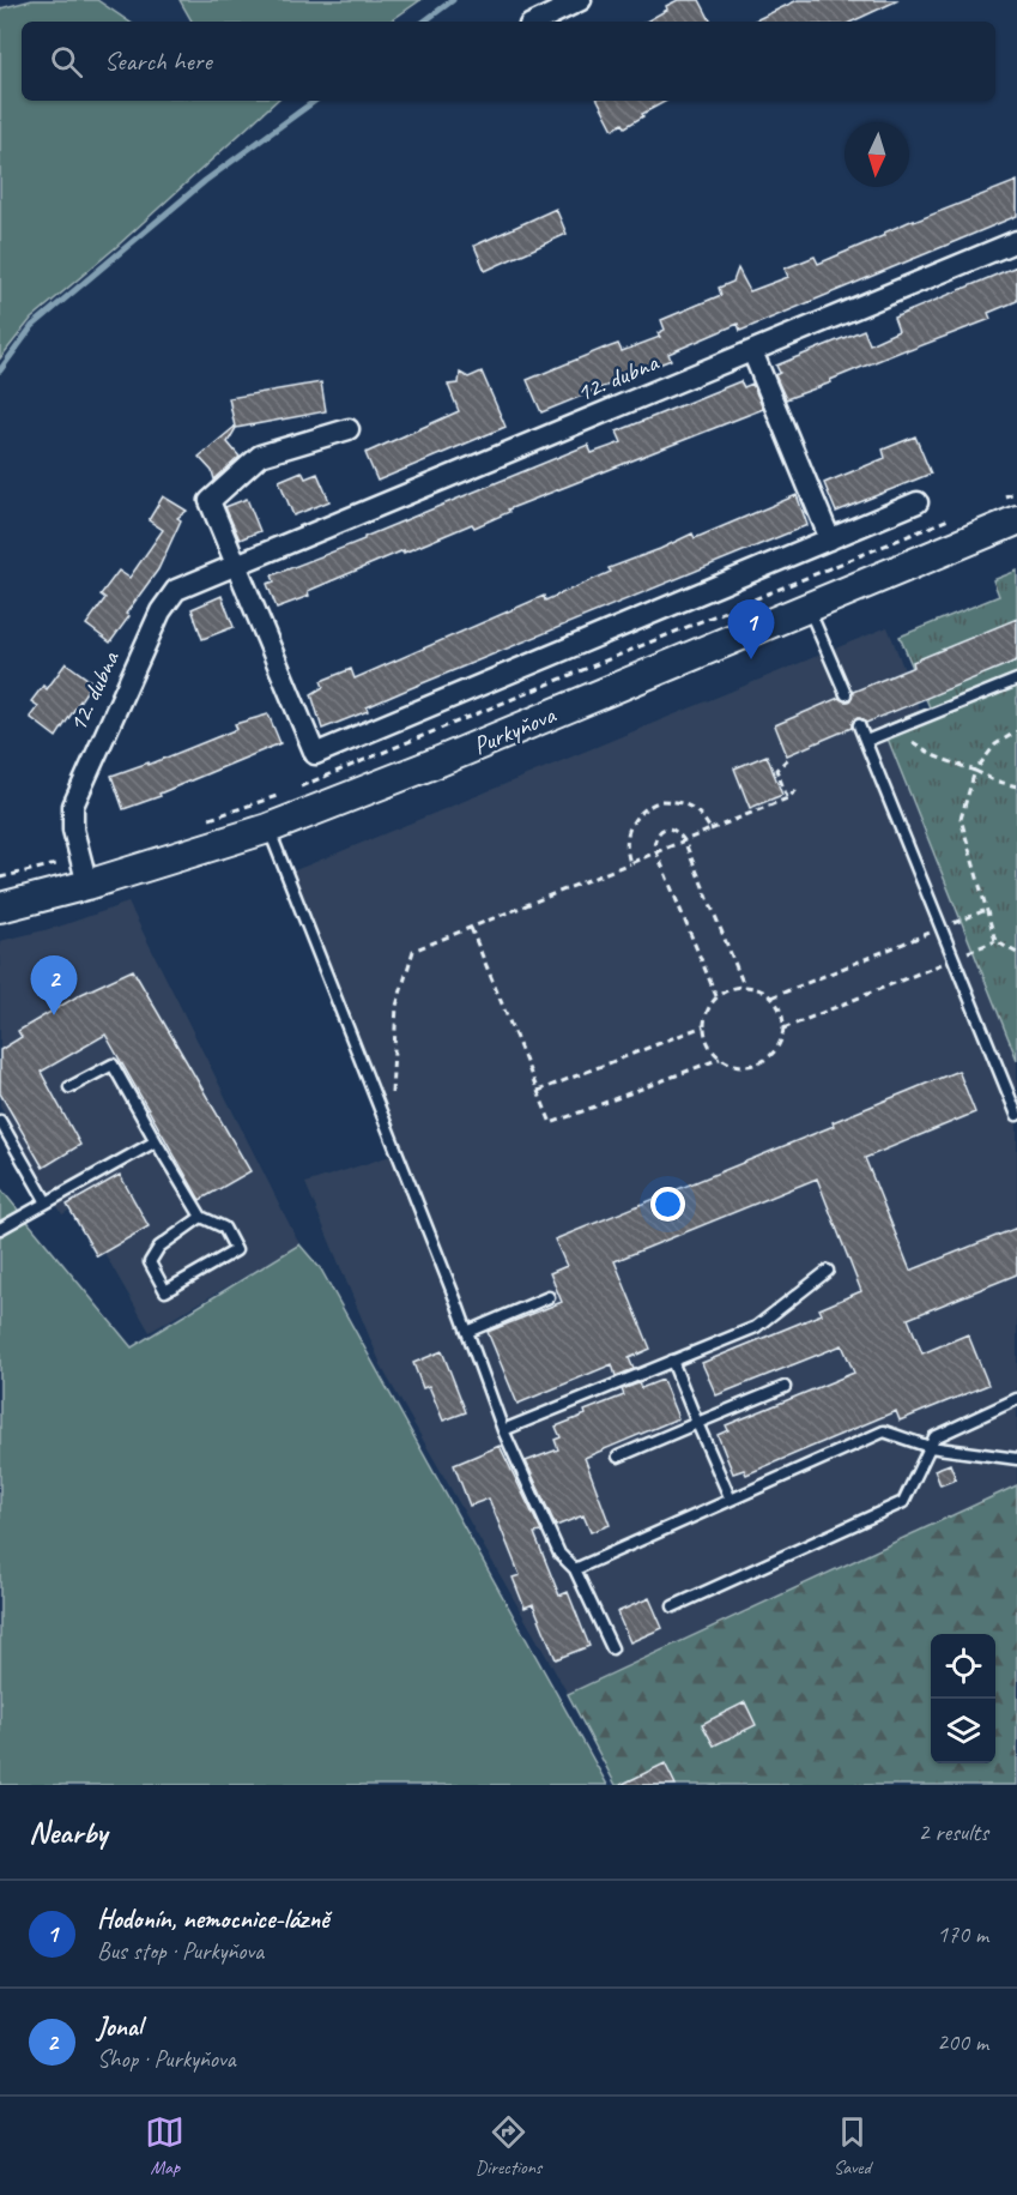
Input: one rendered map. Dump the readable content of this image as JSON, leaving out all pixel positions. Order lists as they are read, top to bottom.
{
  "streets": {
    "street": ["12. dubna", "Purkyňova"]
  },
  "crossings": [
    ["12. dubna", "Purkyňova"]
  ],
  "north": "bottom",
  "page": {
    "search": "Search here",
    "pins": ["1", "2"],
    "heading": ["Nearby", "2 results"],
    "list": [
      {
        "mark": "1",
        "name": "Hodonín, nemocnice-lázně",
        "note": "Bus stop · Purkyňova",
        "value": "170 m"
      },
      {
        "mark": "2",
        "name": "Jonal",
        "note": "Shop · Purkyňova",
        "value": "200 m"
      }
    ],
    "nav": ["Map", "Directions", "Saved"]
  }
}
